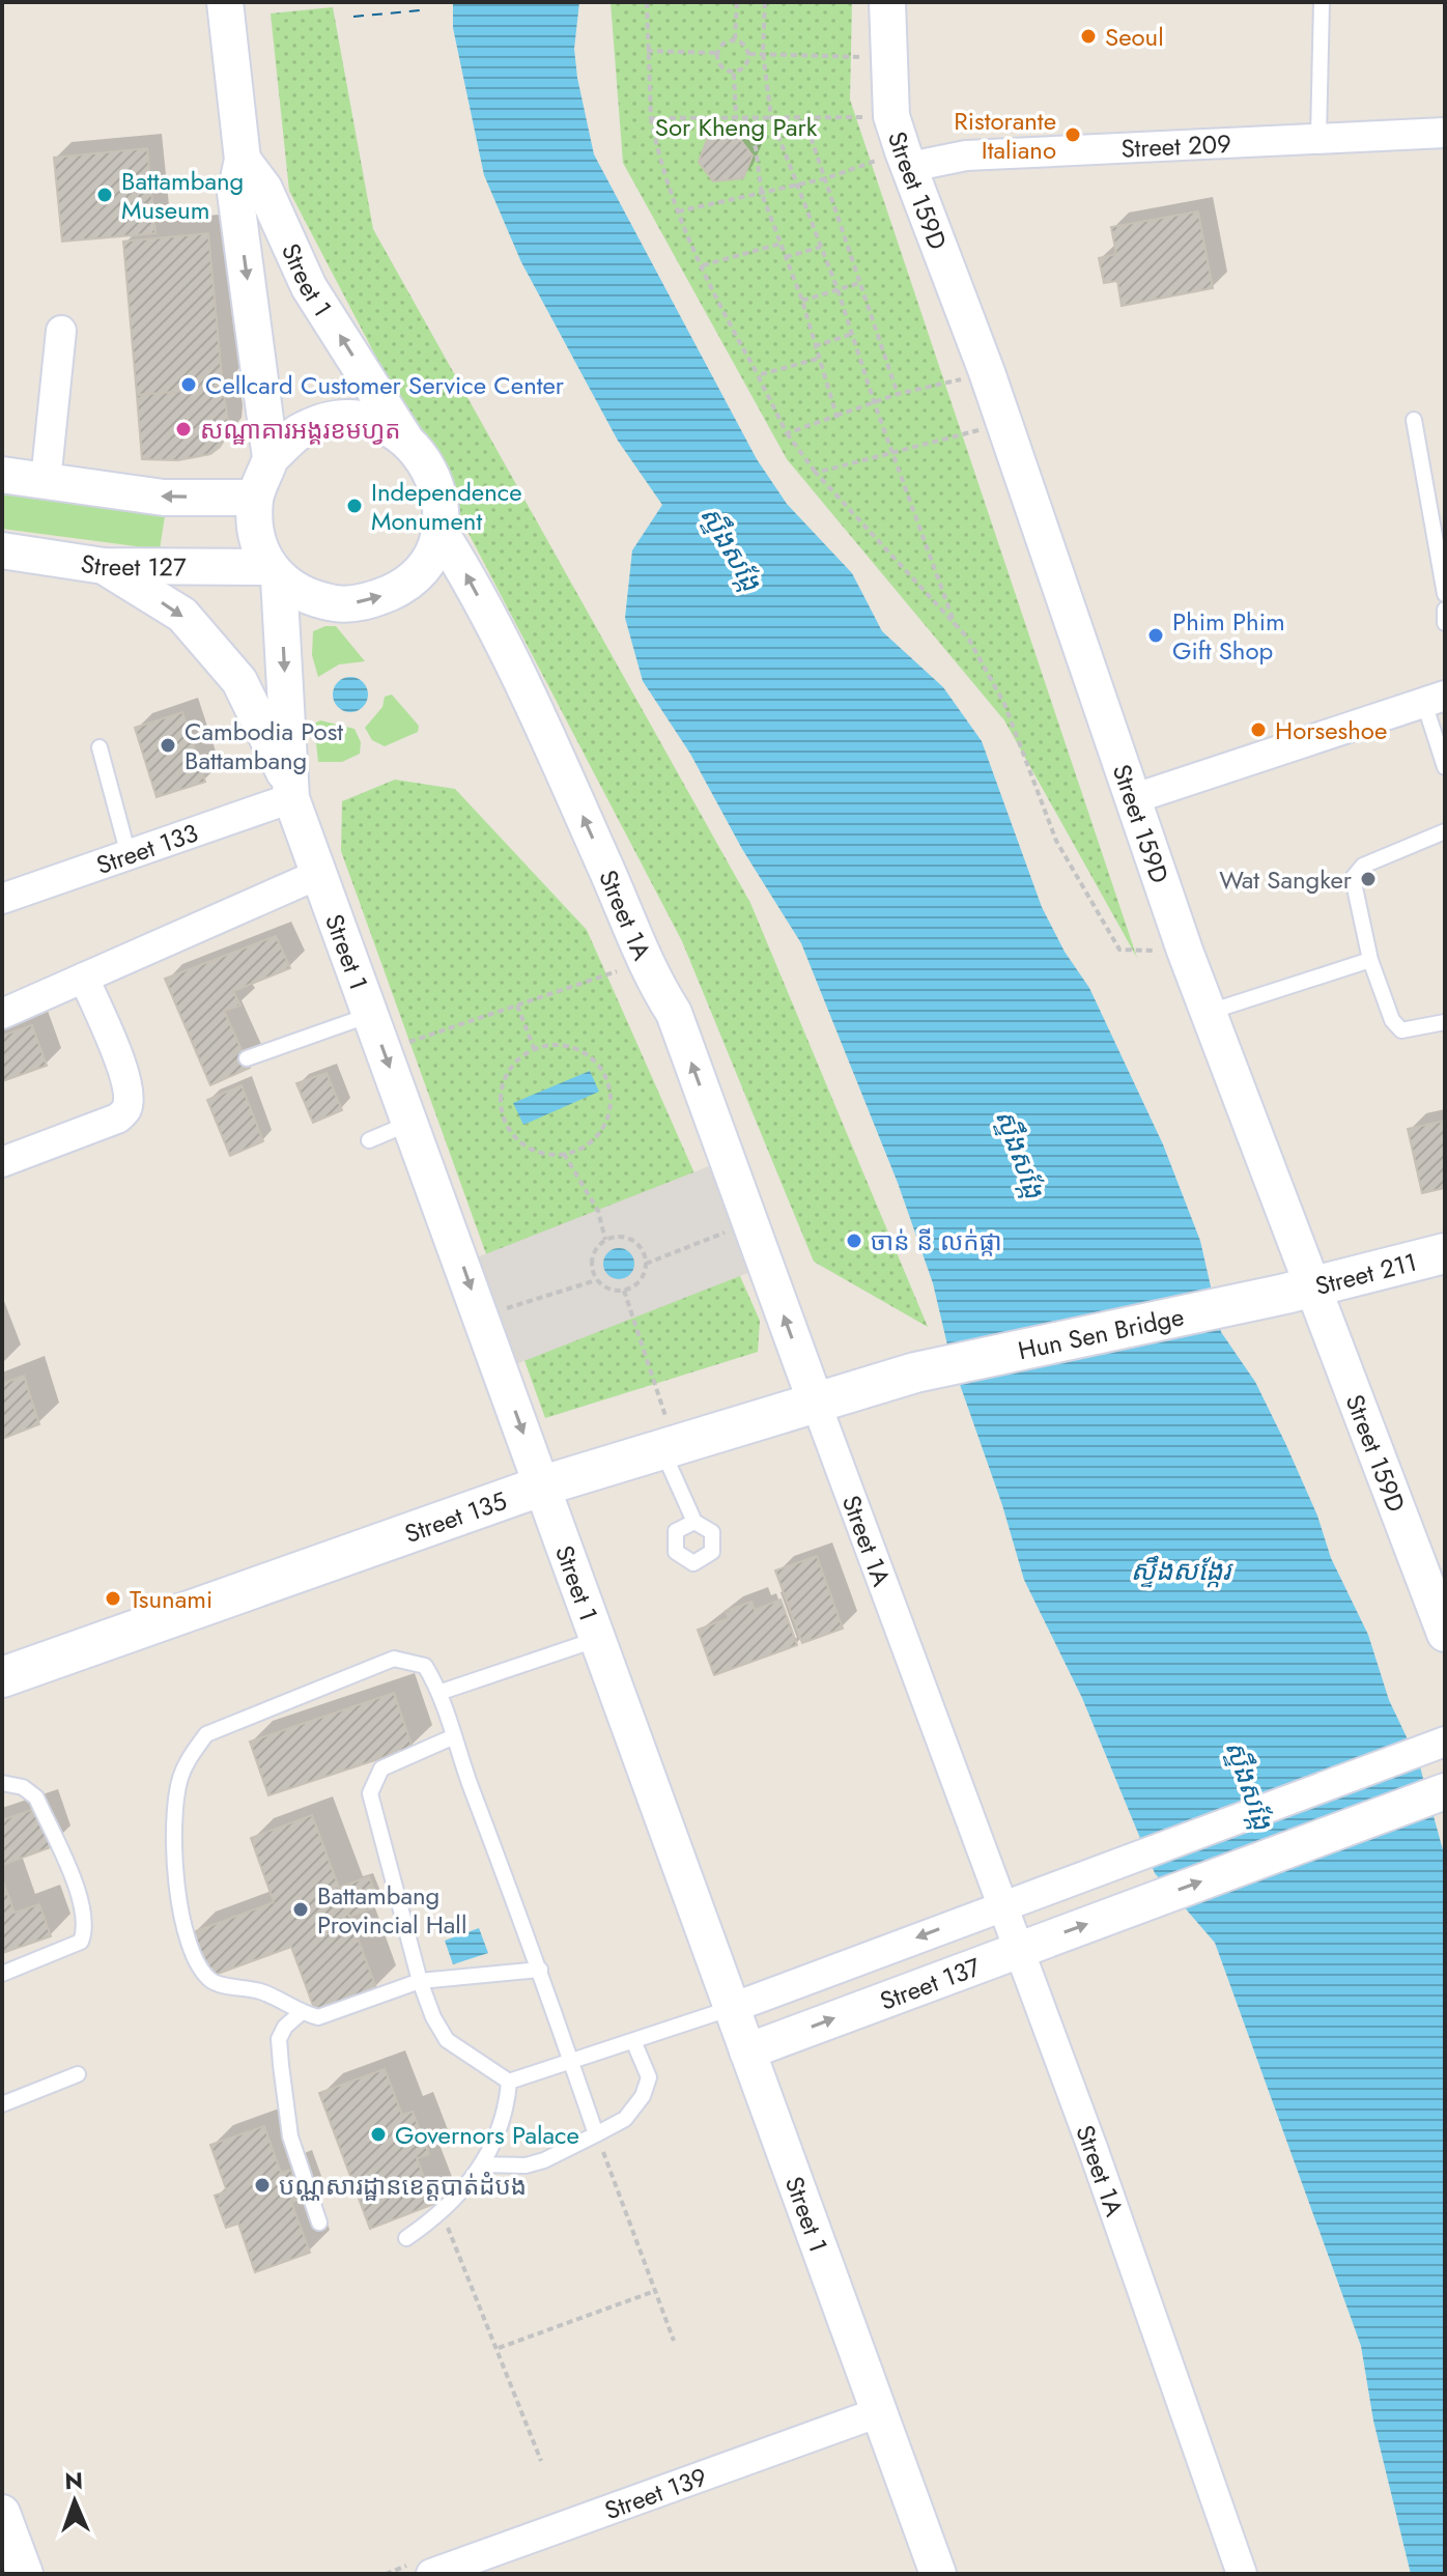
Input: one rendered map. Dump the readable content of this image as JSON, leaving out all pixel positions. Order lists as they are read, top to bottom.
{
  "streets": {
    "main road": ["Street 211", "Hun Sen Bridge", "Street 135"],
    "street": [
      "Street 209",
      "Street 159D",
      "Street 1",
      "Street 127",
      "Street 133",
      "Street 1A",
      "Street 137",
      "Street 139"
    ]
  },
  "crossings": [
    ["Street 209", "Street 159D"],
    ["Street 159D", "Street 211"],
    ["Street 159D", "Hun Sen Bridge"],
    ["Street 1", "Street 127"],
    ["Street 1", "Street 133"],
    ["Street 1", "Street 1A"],
    ["Street 1", "Street 135"],
    ["Street 1", "Street 137"],
    ["Street 1", "Street 139"],
    ["Street 127", "Street 1A"],
    ["Street 1A", "Street 135"],
    ["Street 1A", "Street 137"],
    ["Street 211", "Hun Sen Bridge"],
    ["Hun Sen Bridge", "Street 135"]
  ],
  "one_way": ["Street 1A"],
  "water": ["ស្ទឹងសង្កែ", "ស្ទឹងសង្កែរ"],
  "parks": ["Sor Kheng Park"],
  "places": [
    "Seoul",
    "Ristorante Italiano",
    "Battambang Museum",
    "Cellcard Customer Service Center",
    "សណ្ឋាគារអង្គរខមហ្វត",
    "Independence Monument",
    "Phim Phim Gift Shop",
    "Horseshoe",
    "Cambodia Post Battambang",
    "Wat Sangker",
    "ចាន់ នី លក់ផ្កា",
    "Tsunami",
    "Battambang Provincial Hall",
    "Governors Palace",
    "បណ្ណសារដ្ឋានខេត្តបាត់ដំបង"
  ],
  "north": "top"
}
